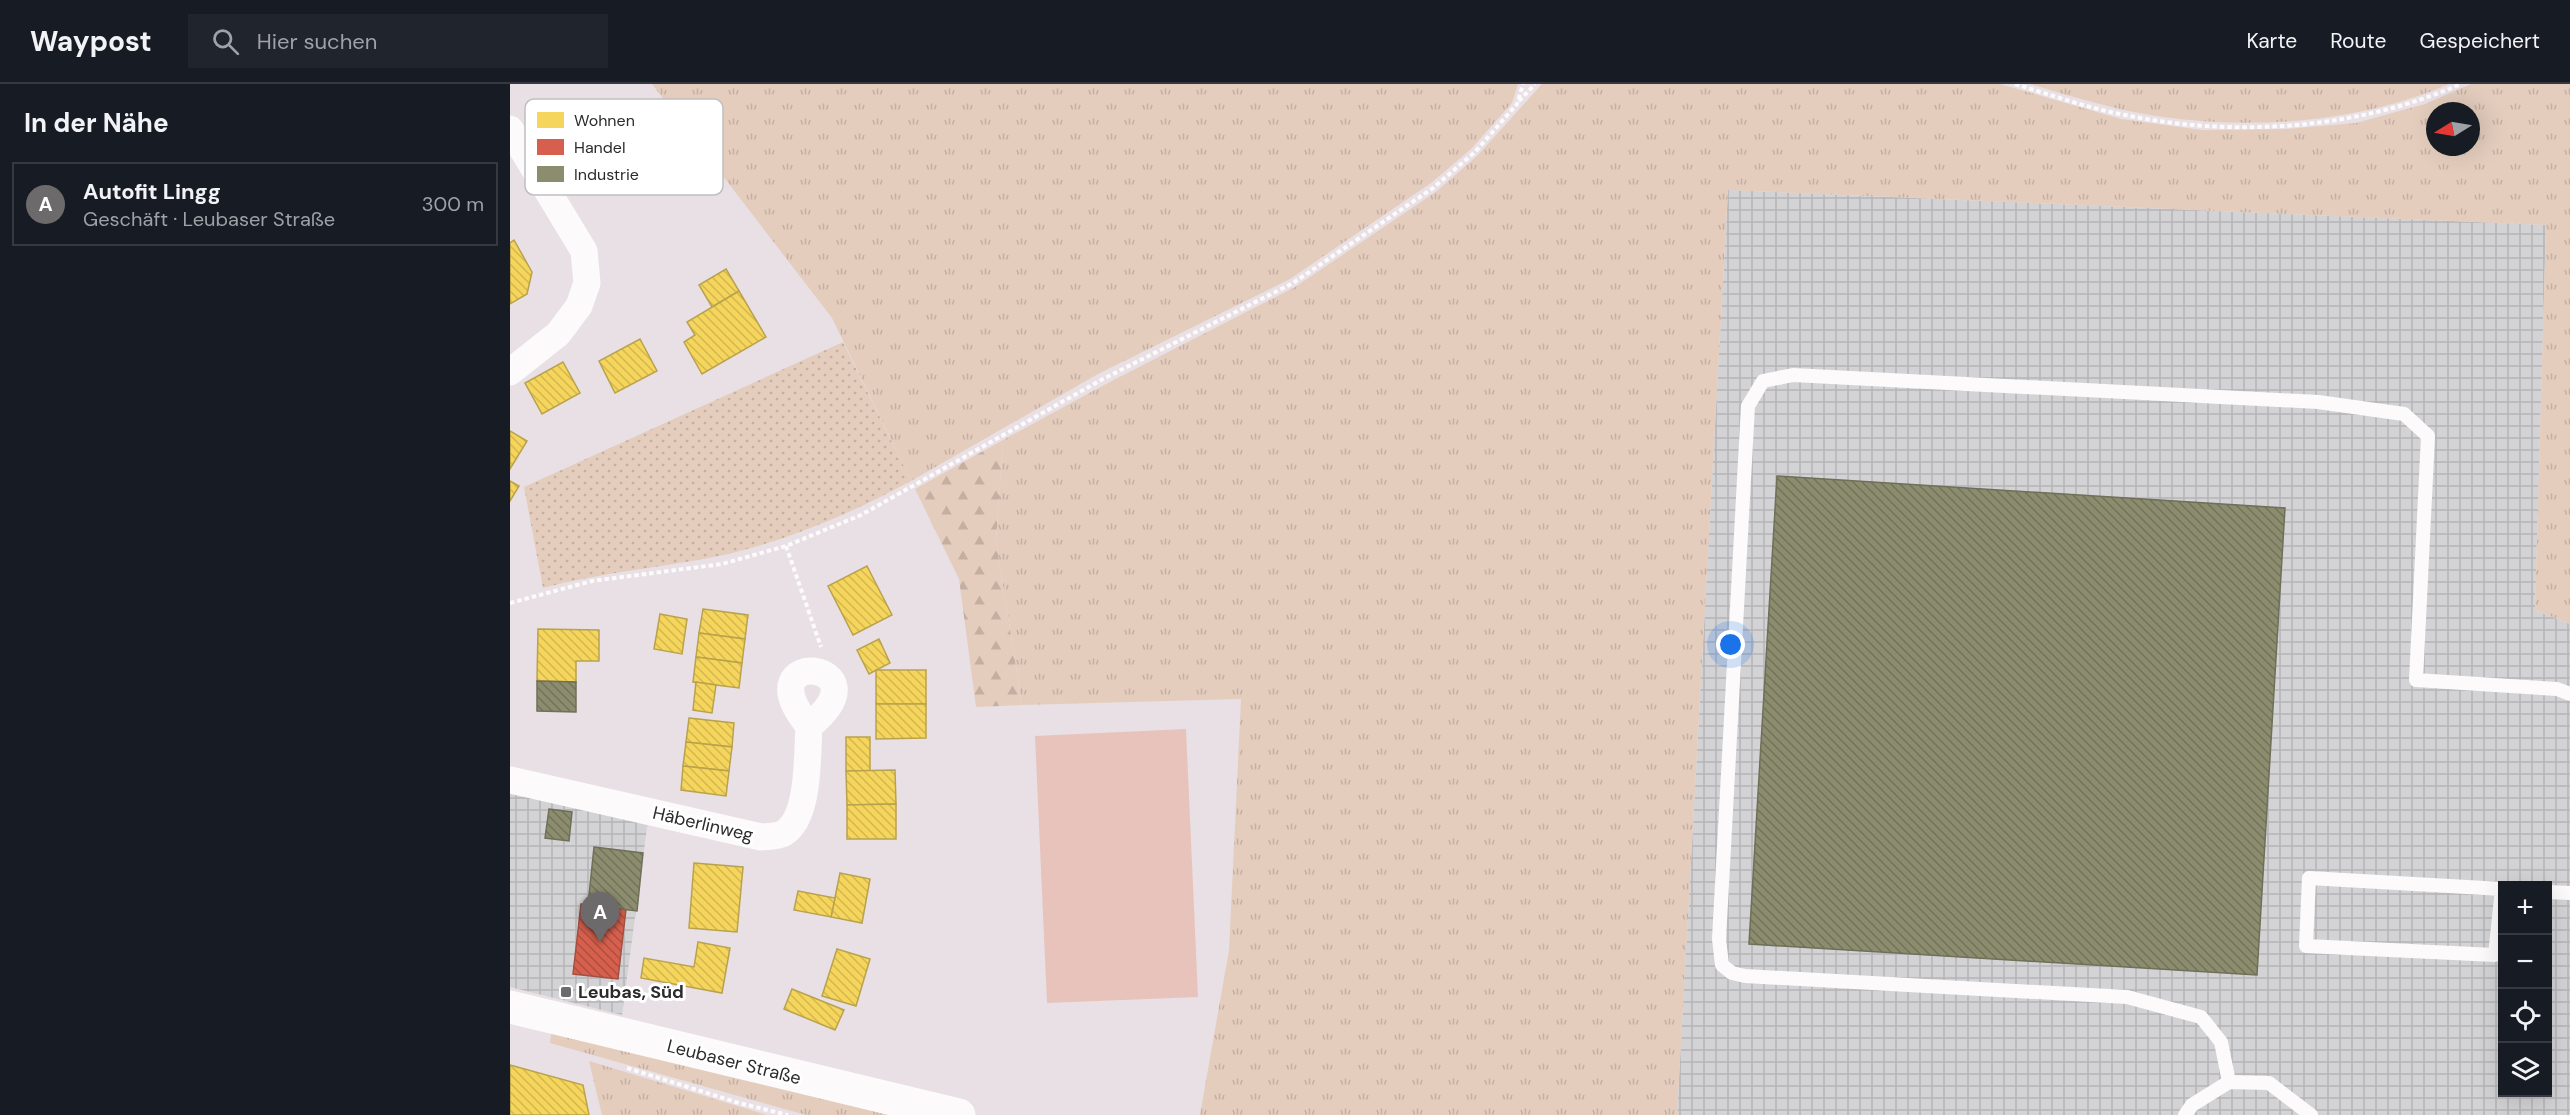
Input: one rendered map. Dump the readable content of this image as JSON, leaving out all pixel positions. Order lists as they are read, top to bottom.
{
  "streets": {
    "main road": ["Leubaser Straße"],
    "street": ["Häberlinweg"]
  },
  "places": {
    "transit": ["Leubas, Süd"]
  },
  "legend": ["Wohnen", "Handel", "Industrie"],
  "north": "left",
  "page": {
    "header": "Waypost",
    "search": "Hier suchen",
    "nav": ["Karte", "Route", "Gespeichert"],
    "heading": "In der Nähe",
    "list": [
      {
        "mark": "A",
        "name": "Autofit Lingg",
        "note": "Geschäft · Leubaser Straße",
        "value": "300 m"
      }
    ],
    "map_buttons": ["+", "−"],
    "pins": "A"
  }
}
